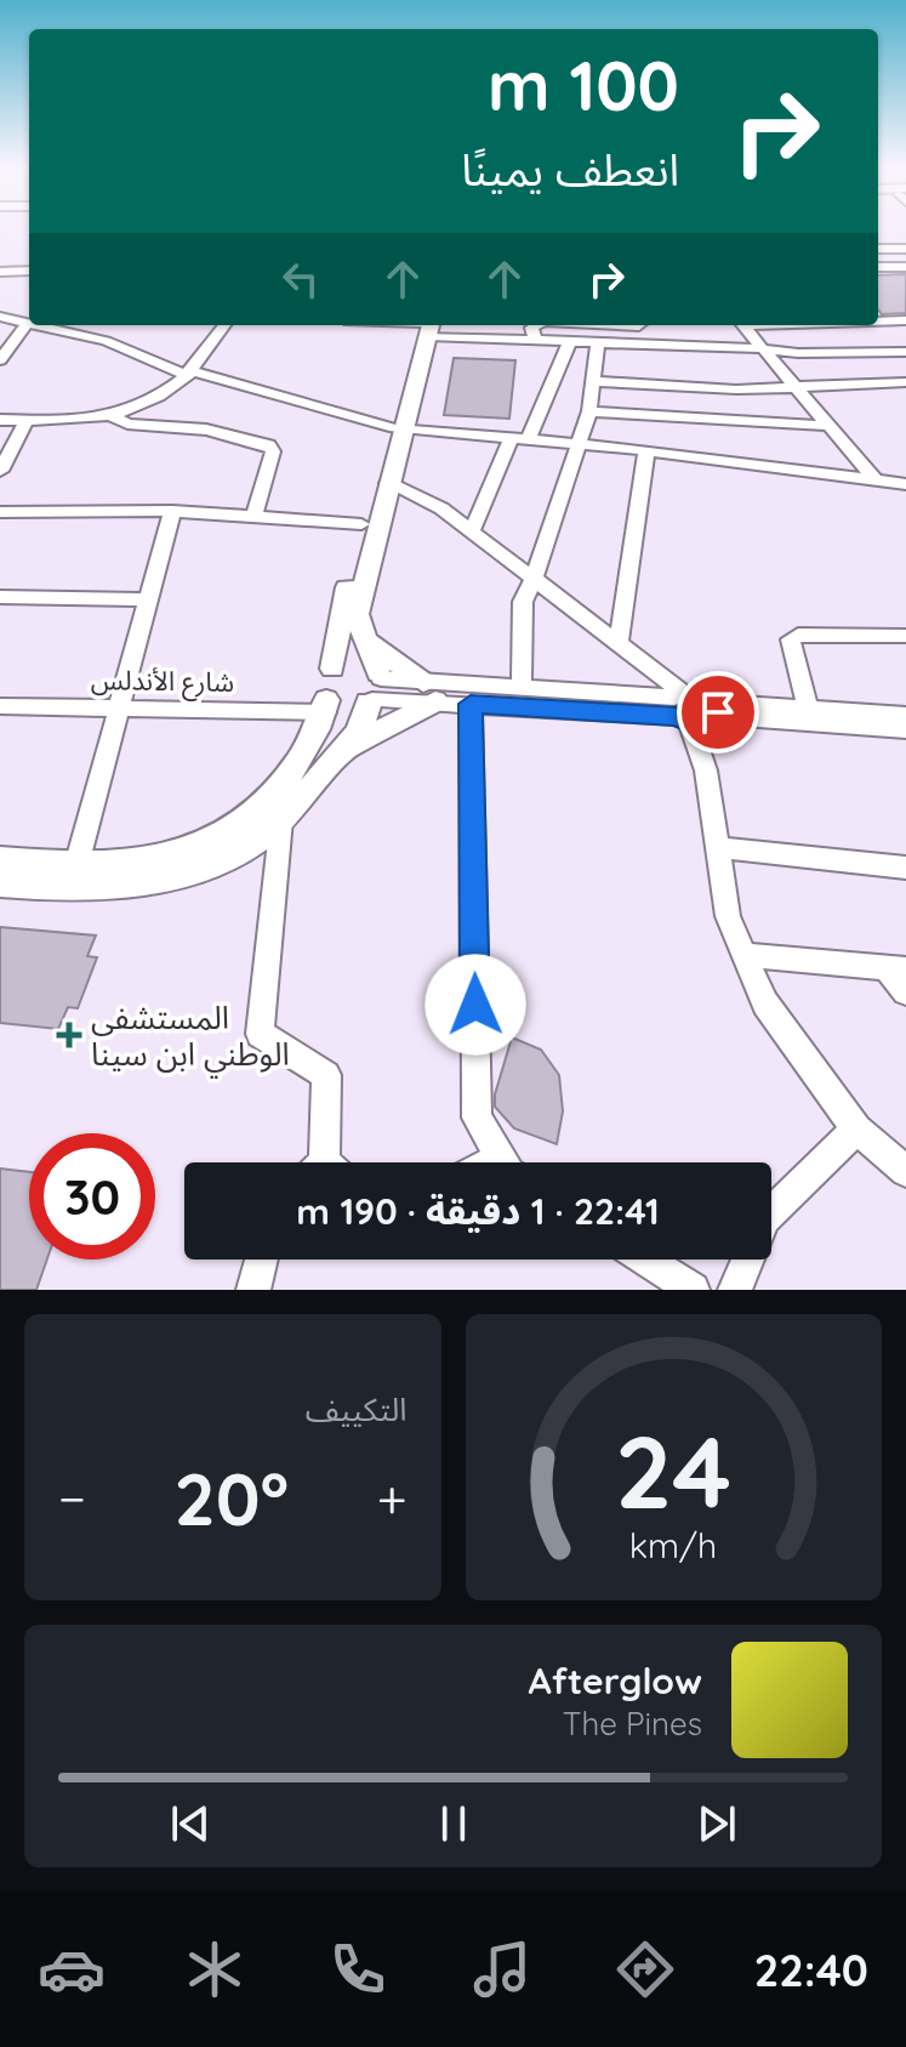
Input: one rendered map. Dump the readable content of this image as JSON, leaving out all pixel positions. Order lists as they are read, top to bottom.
{
  "streets": {
    "street": ["شارع الأندلس"]
  },
  "places": {
    "health": ["المستشفى الوطني ابن سينا"]
  },
  "page": {
    "turn": ["100 m", "انعطف يمينًا"],
    "limit": "30",
    "trip": "22:41 · 1 دقيقة · 190 m",
    "tile": "التكييف",
    "heat": ["−", "20°", "+"],
    "song": ["Afterglow", "The Pines"],
    "tabs": "22:40",
    "gauge": ["24", "km/h"]
  }
}
